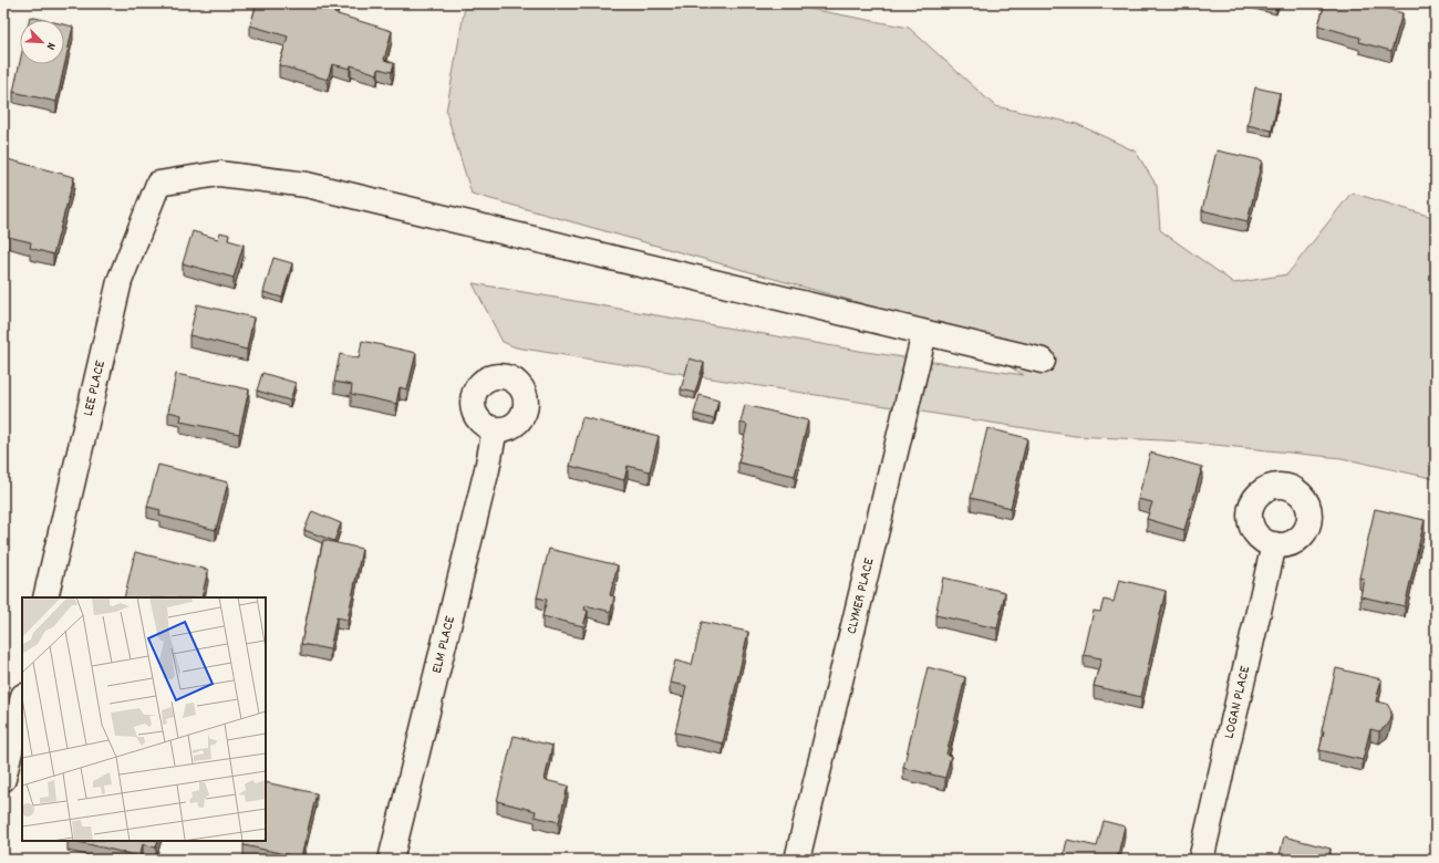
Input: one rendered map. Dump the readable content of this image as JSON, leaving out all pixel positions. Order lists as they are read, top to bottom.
{
  "streets": {
    "street": [
      "LEE PLACE",
      "CLYMER PLACE",
      "ELM PLACE",
      "LOGAN PLACE"
    ]
  },
  "crossings": [
    ["LEE PLACE", "CLYMER PLACE"]
  ],
  "north": "bottom right"
}
